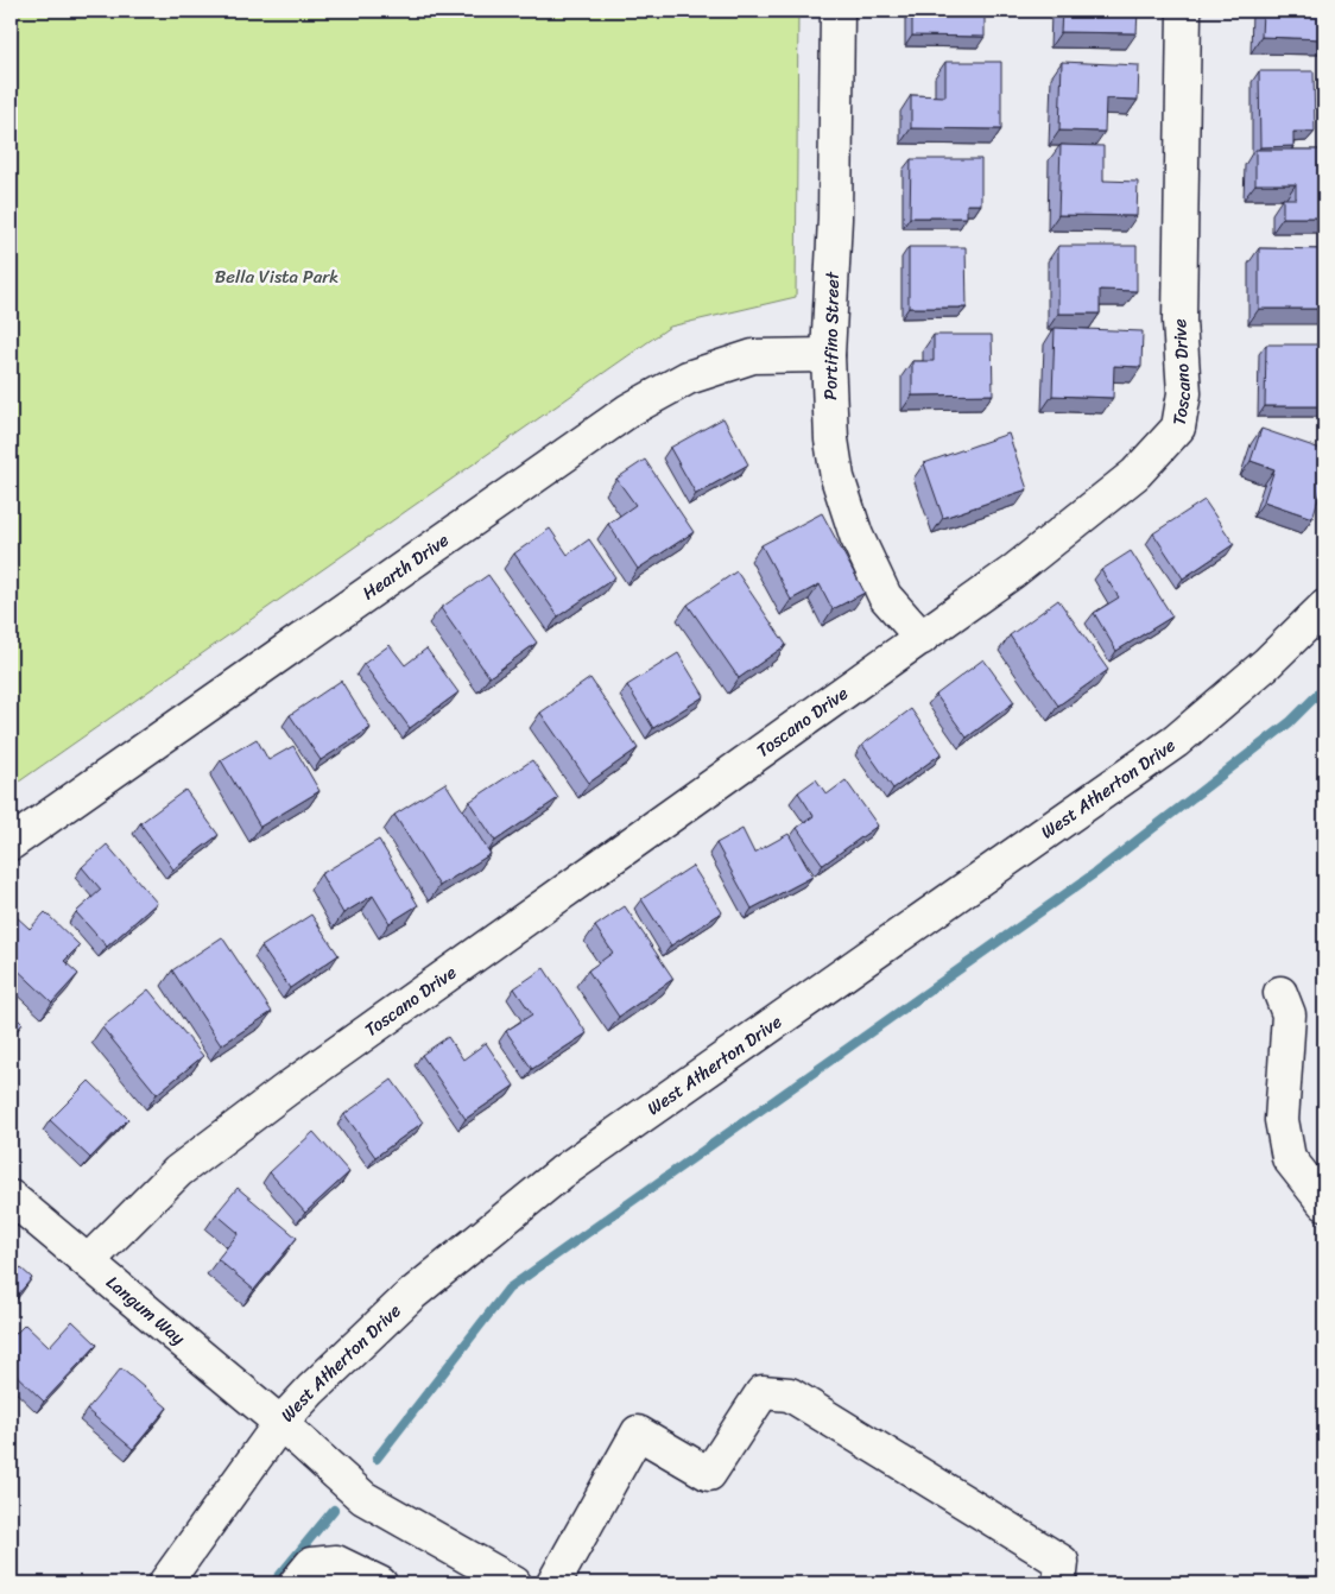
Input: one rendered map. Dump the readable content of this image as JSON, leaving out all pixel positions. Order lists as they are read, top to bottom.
{
  "streets": {
    "street": [
      "Portifino Street",
      "Toscano Drive",
      "Hearth Drive",
      "West Atherton Drive",
      "Langum Way"
    ]
  },
  "crossings": [
    ["Portifino Street", "Toscano Drive"],
    ["Portifino Street", "Hearth Drive"],
    ["Toscano Drive", "Langum Way"],
    ["West Atherton Drive", "Langum Way"]
  ],
  "parks": ["Bella Vista Park"]
}
